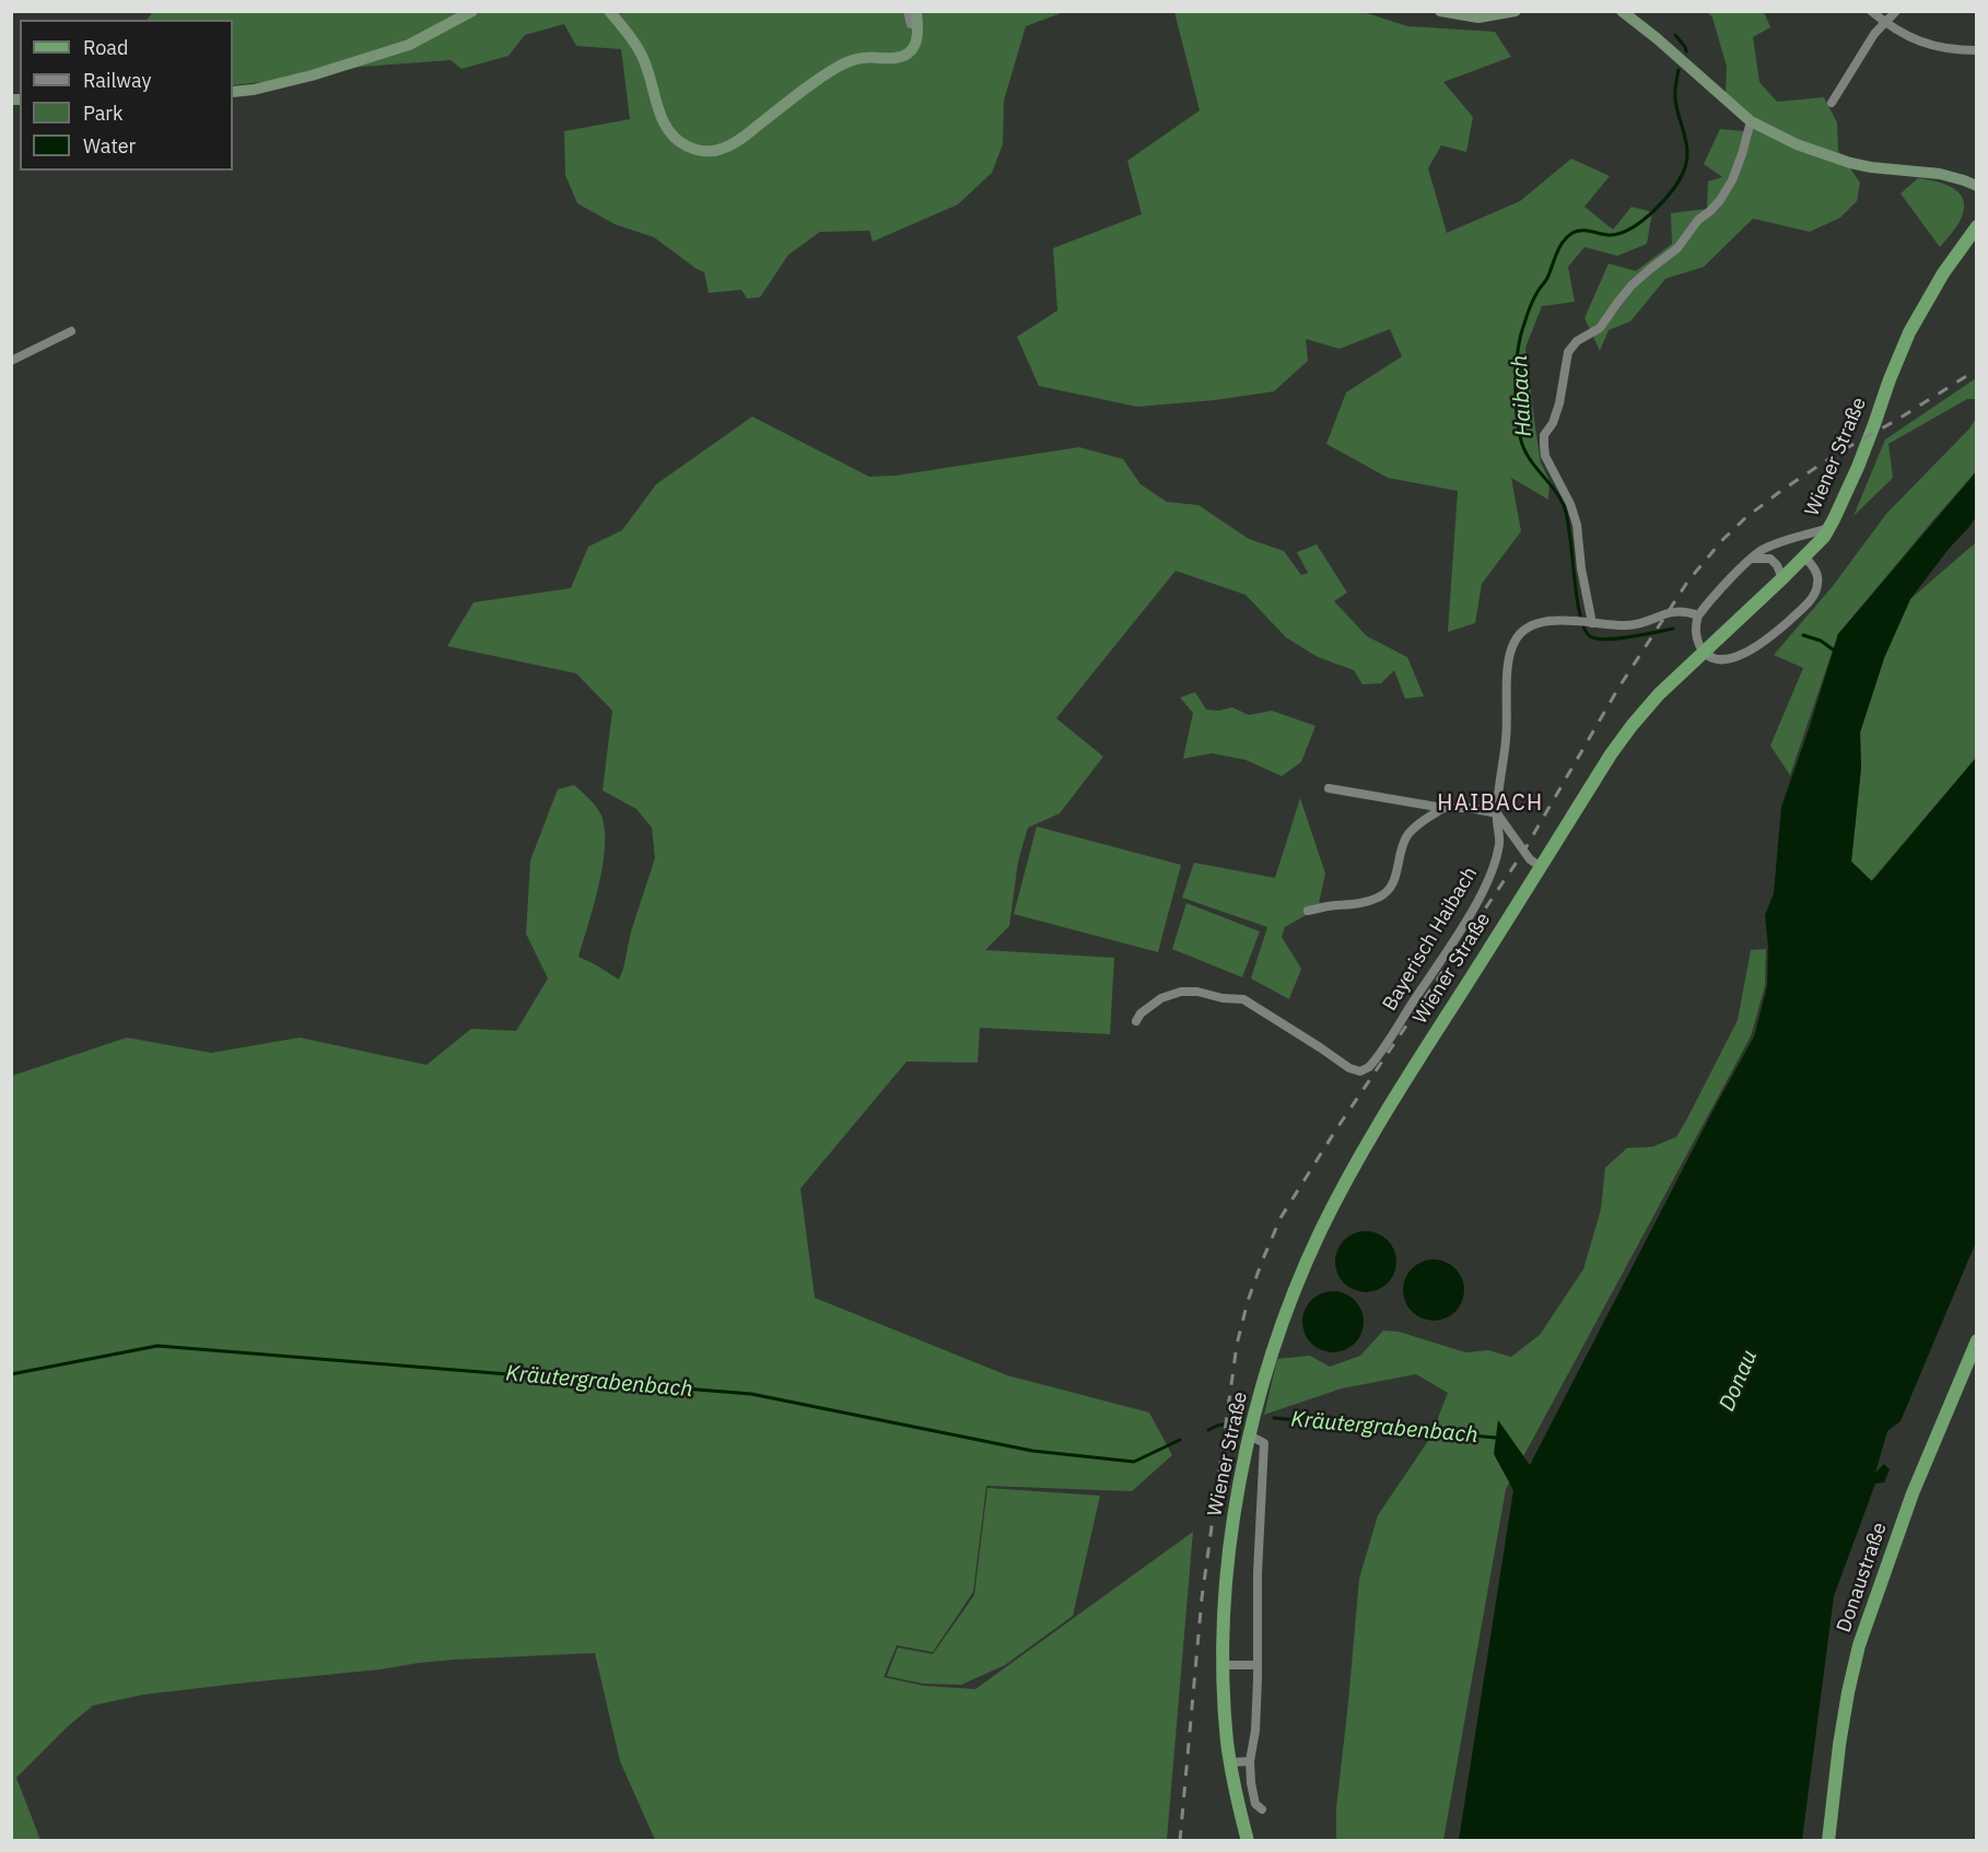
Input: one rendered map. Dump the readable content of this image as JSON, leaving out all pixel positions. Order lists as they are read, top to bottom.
{
  "streets": {
    "main road": ["Wiener Straße", "Donaustraße"],
    "street": ["Bayerisch Haibach"]
  },
  "districts": ["HAIBACH"],
  "water": ["Haibach", "Donau", "Kräutergrabenbach"],
  "legend": [
    "Road",
    "Railway",
    "Park",
    "Water"
  ]
}
